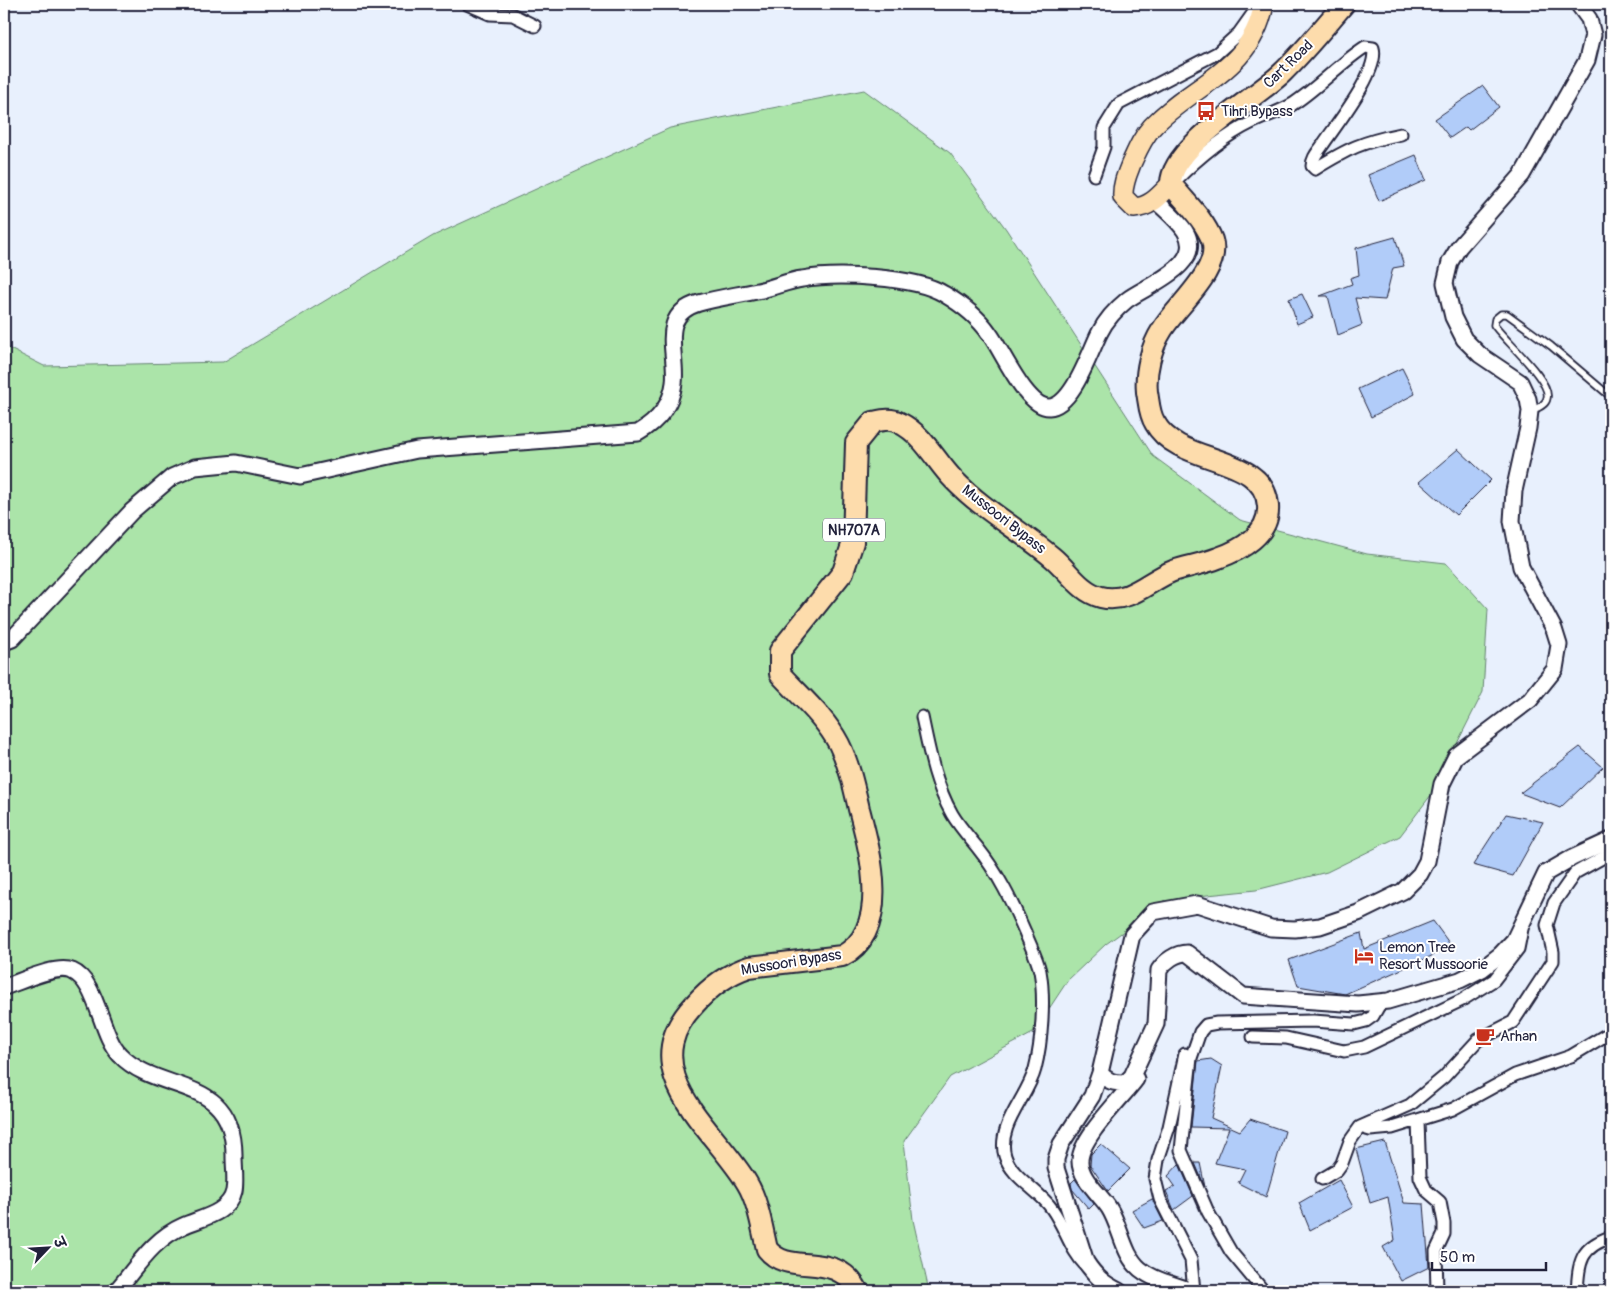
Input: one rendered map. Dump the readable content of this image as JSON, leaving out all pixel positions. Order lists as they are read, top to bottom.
{
  "streets": {
    "highway": ["Cart Road", "Mussoori Bypass", "NH707A"]
  },
  "crossings": [
    ["Cart Road", "Mussoori Bypass"]
  ],
  "places": {
    "bus stop": ["Tihri Bypass"],
    "hotel": ["Lemon Tree Resort Mussoorie"],
    "cafe": ["Arhan"]
  },
  "scale_bar": "50 m",
  "north": "top right"
}
